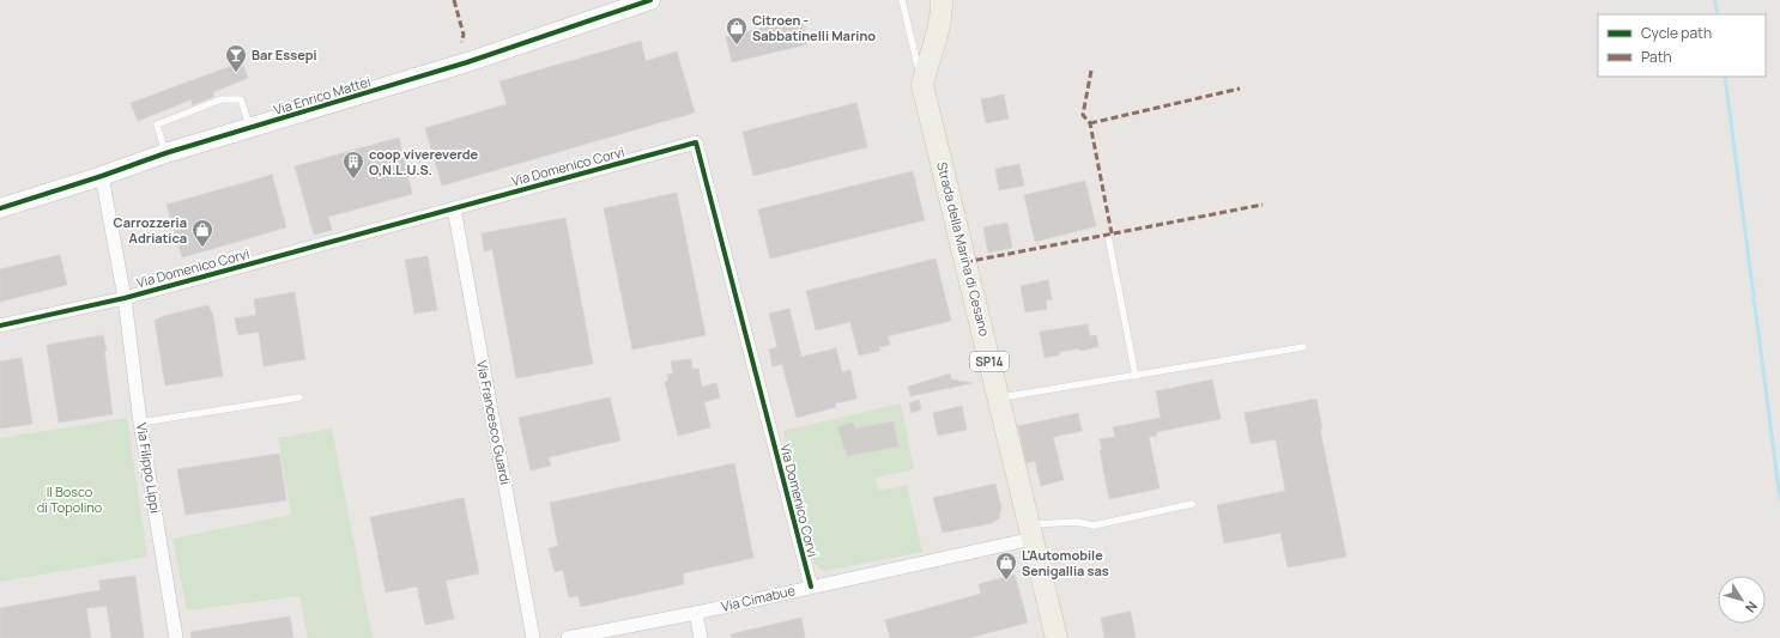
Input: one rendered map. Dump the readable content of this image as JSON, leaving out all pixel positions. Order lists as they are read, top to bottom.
{
  "streets": {
    "main road": ["Strada della Marina di Cesano", "SP14"],
    "street": [
      "Via Enrico Mattei",
      "Via Domenico Corvi",
      "Via Francesco Guardi",
      "Via Filippo Lippi",
      "Via Cimabue"
    ]
  },
  "crossings": [
    ["Via Enrico Mattei", "Via Filippo Lippi"],
    ["Via Domenico Corvi", "Via Francesco Guardi"],
    ["Via Domenico Corvi", "Via Filippo Lippi"],
    ["Via Domenico Corvi", "Via Cimabue"],
    ["Strada della Marina di Cesano", "Via Cimabue"]
  ],
  "parks": ["Il Bosco di Topolino"],
  "places": {
    "shop": ["Citroen - Sabbatinelli Marino", "Carrozzeria Adriatica", "L'Automobile Senigallia sas"],
    "bar": ["Bar Essepi"],
    "building": ["coop vivereverde O,N.L.U.S."]
  },
  "legend": ["Cycle path", "Path"],
  "north": "bottom right"
}
